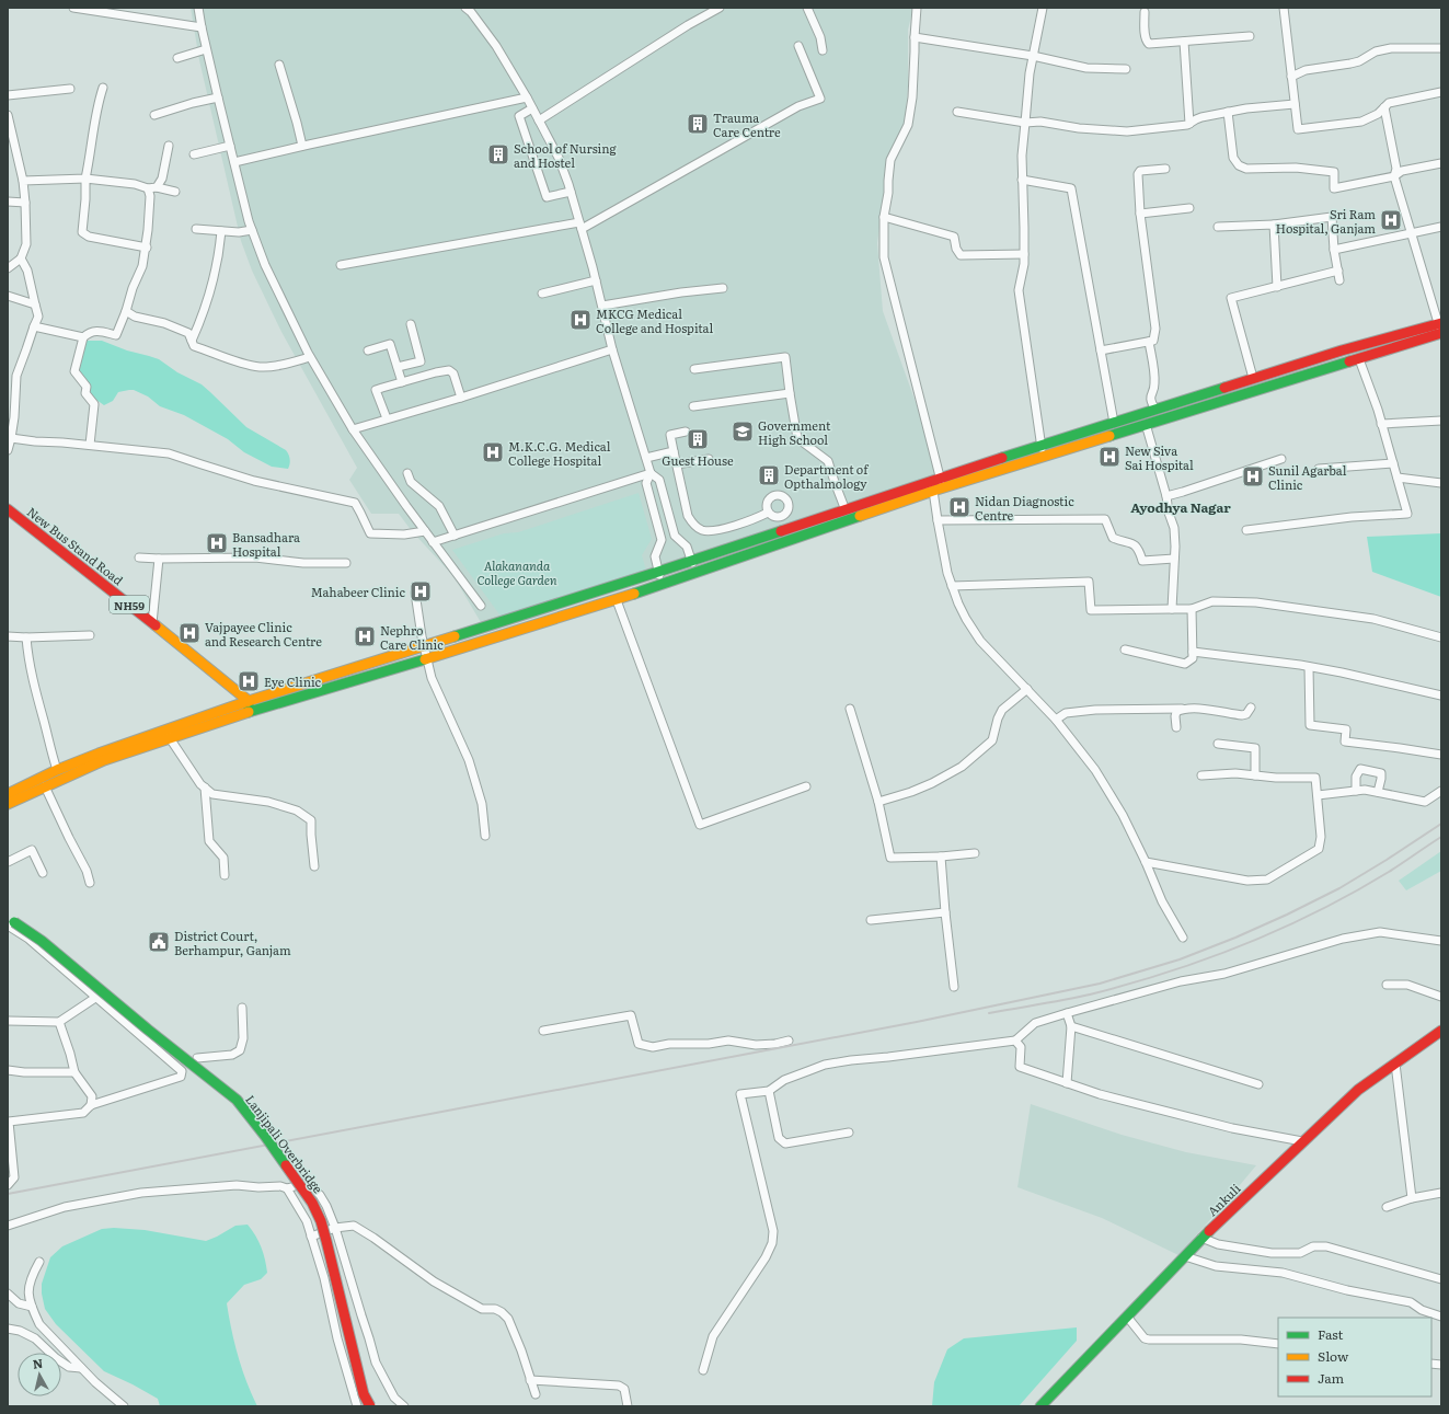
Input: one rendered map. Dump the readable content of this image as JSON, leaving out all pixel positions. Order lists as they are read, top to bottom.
{
  "streets": {
    "main road": [
      "New Bus Stand Road",
      "NH59",
      "Lanjipali Overbridge",
      "Ankuli"
    ]
  },
  "districts": ["Ayodhya Nagar"],
  "parks": ["Alakananda College Garden"],
  "places": {
    "building": [
      "Trauma Care Centre",
      "School of Nursing and Hostel",
      "Guest House",
      "Department of Opthalmology"
    ],
    "hospital": [
      "Sri Ram Hospital, Ganjam",
      "MKCG Medical College and Hospital",
      "M.K.C.G. Medical College Hospital",
      "New Siva Sai Hospital",
      "Sunil Agarbal Clinic",
      "Nidan Diagnostic Centre",
      "Bansadhara Hospital",
      "Mahabeer Clinic",
      "Vajpayee Clinic and Research Centre",
      "Nephro Care Clinic",
      "Eye Clinic"
    ],
    "school or university": ["Government High School"],
    "public building": ["District Court, Berhampur, Ganjam"]
  },
  "legend": ["Fast", "Slow", "Jam"],
  "north": "top"
}
